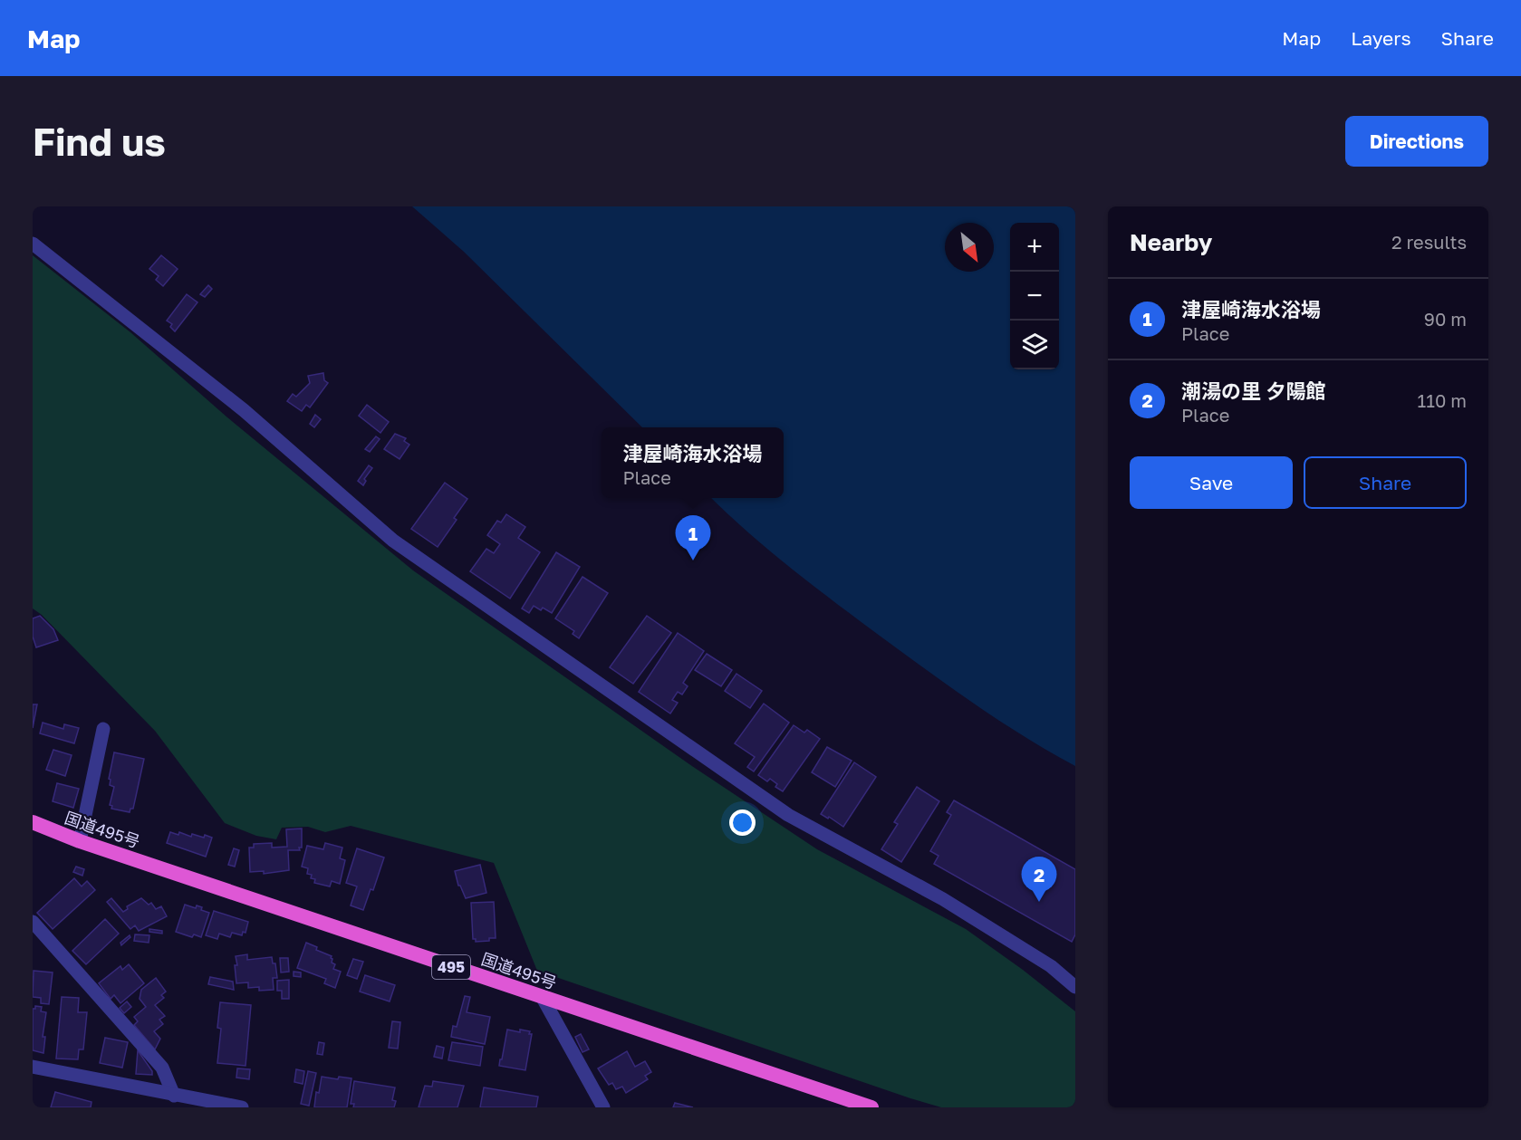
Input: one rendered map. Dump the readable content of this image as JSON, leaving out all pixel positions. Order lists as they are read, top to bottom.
{
  "streets": {
    "highway": ["国道495号", "495"]
  },
  "north": "bottom right",
  "page": {
    "header": "Map",
    "nav": ["Map", "Layers", "Share"],
    "buttons": [
      "Directions",
      ["Save", "Share"]
    ],
    "title": "Find us",
    "heading": ["Nearby", "2 results"],
    "map_buttons": ["+", "−"],
    "list": [
      {
        "mark": "1",
        "name": "津屋崎海水浴場",
        "note": "Place",
        "value": "90 m"
      },
      {
        "mark": "2",
        "name": "潮湯の里 夕陽館",
        "note": "Place",
        "value": "110 m"
      }
    ],
    "popup": ["津屋崎海水浴場", "Place"],
    "pins": ["1", "2"]
  }
}
